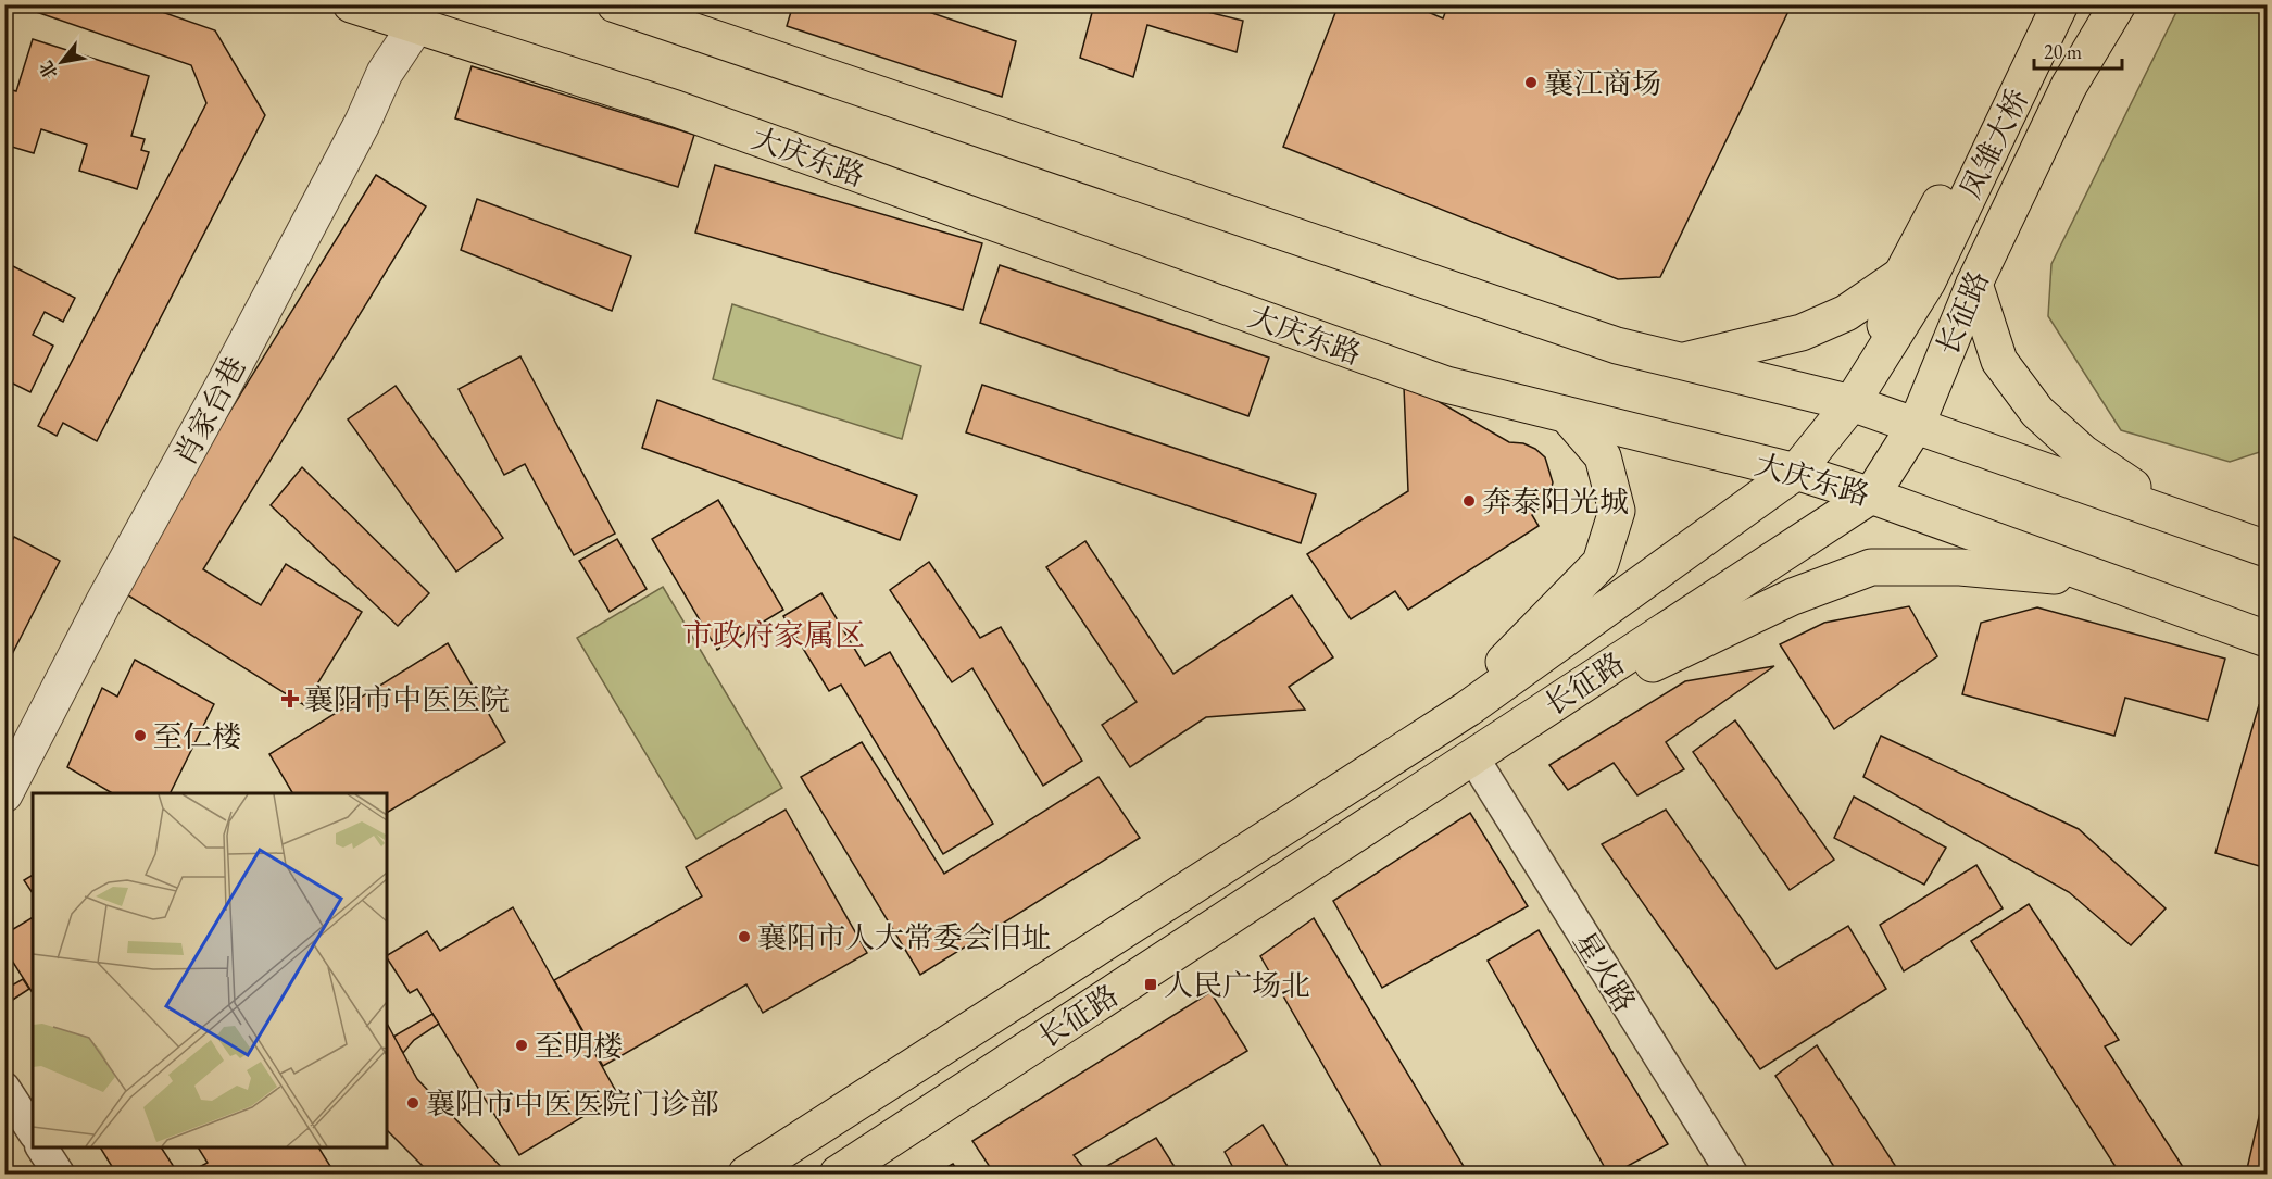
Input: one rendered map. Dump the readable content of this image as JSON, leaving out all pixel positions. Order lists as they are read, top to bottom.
{
  "streets": {
    "main road": ["凤雏大桥", "大庆东路", "长征路"],
    "street": ["肖家台巷", "星火路"]
  },
  "crossings": [
    ["凤雏大桥", "长征路"],
    ["大庆东路", "长征路"],
    ["大庆东路", "肖家台巷"]
  ],
  "districts": ["市政府家属区"],
  "places": {
    "other": [
      "襄江商场",
      "奔泰阳光城",
      "至仁楼",
      "襄阳市人大常委会旧址",
      "至明楼",
      "襄阳市中医医院门诊部"
    ],
    "health": ["襄阳市中医医院"],
    "transit": ["人民广场北"]
  },
  "scale_bar": "20 m",
  "north": "bottom left"
}
